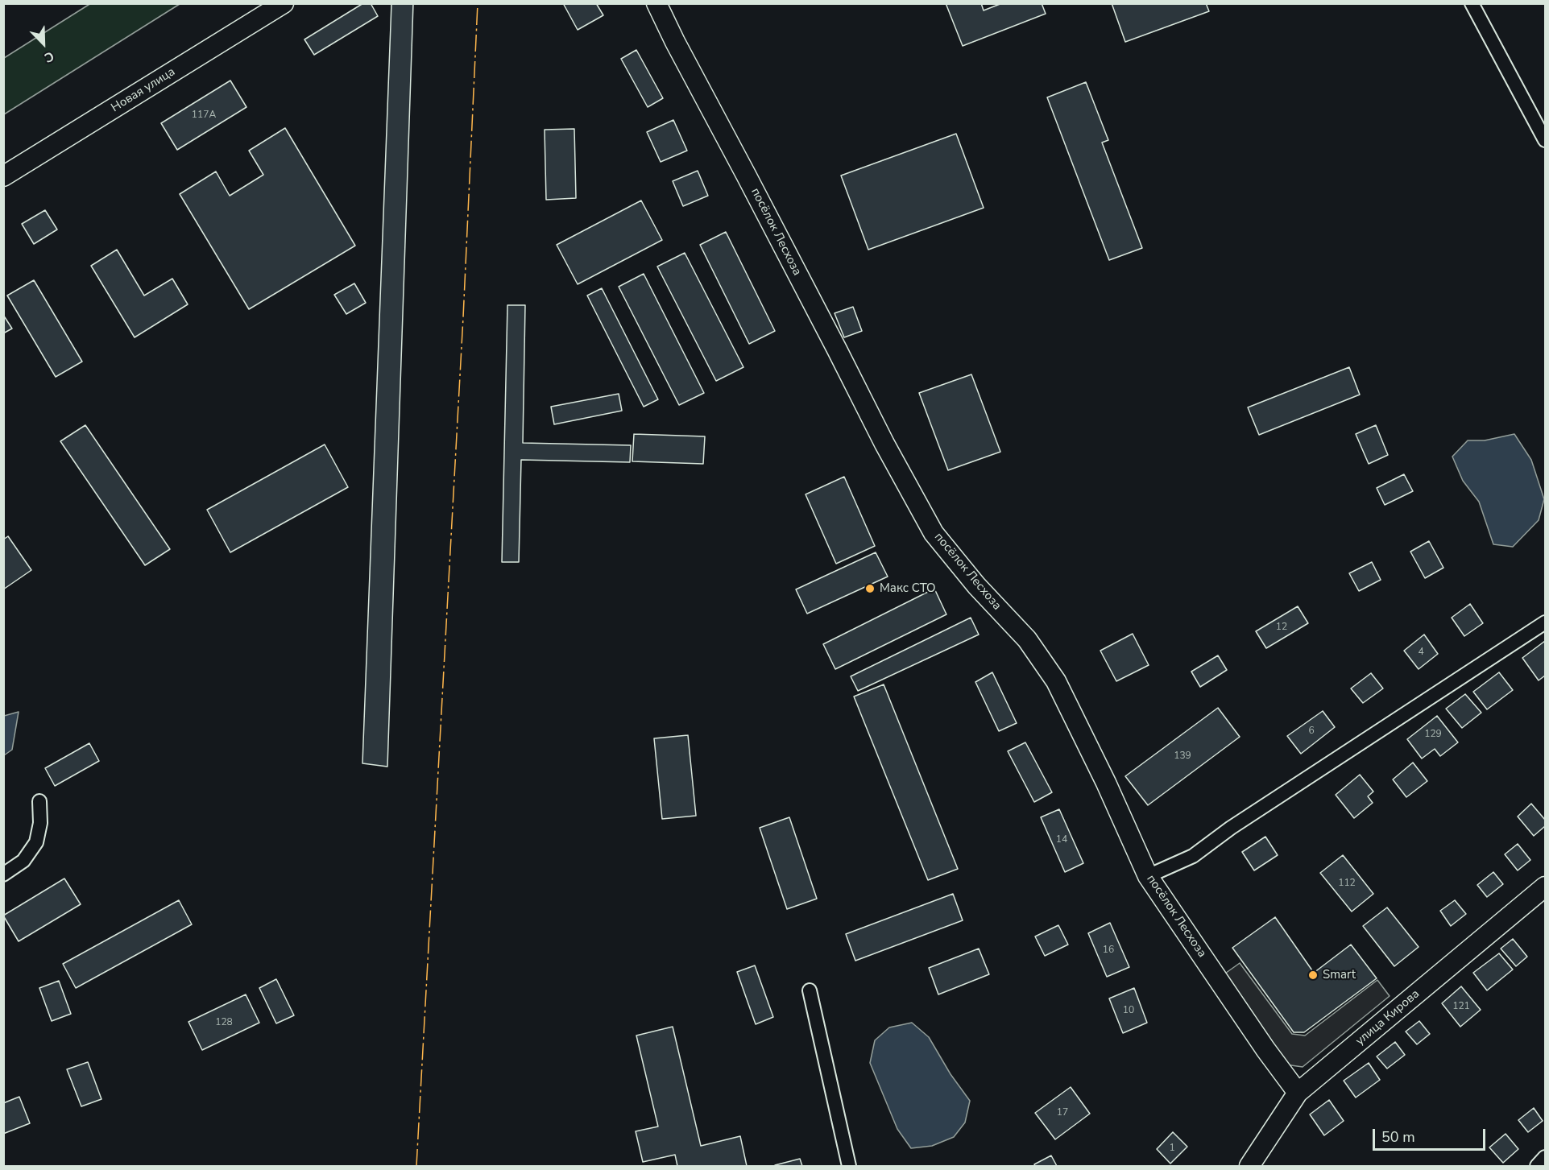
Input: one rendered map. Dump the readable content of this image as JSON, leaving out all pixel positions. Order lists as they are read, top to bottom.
{
  "streets": {
    "street": ["Новая улица", "посёлок Лесхоза", "улица Кирова"]
  },
  "crossings": [
    ["посёлок Лесхоза", "улица Кирова"]
  ],
  "places": ["Макс СТО", "Smart"],
  "house_numbers": [
    "117А",
    "12",
    "4",
    "6",
    "129",
    "139",
    "14",
    "112",
    "16",
    "121",
    "10",
    "128",
    "17",
    "1"
  ],
  "scale_bar": "50 m",
  "north": "bottom right"
}
